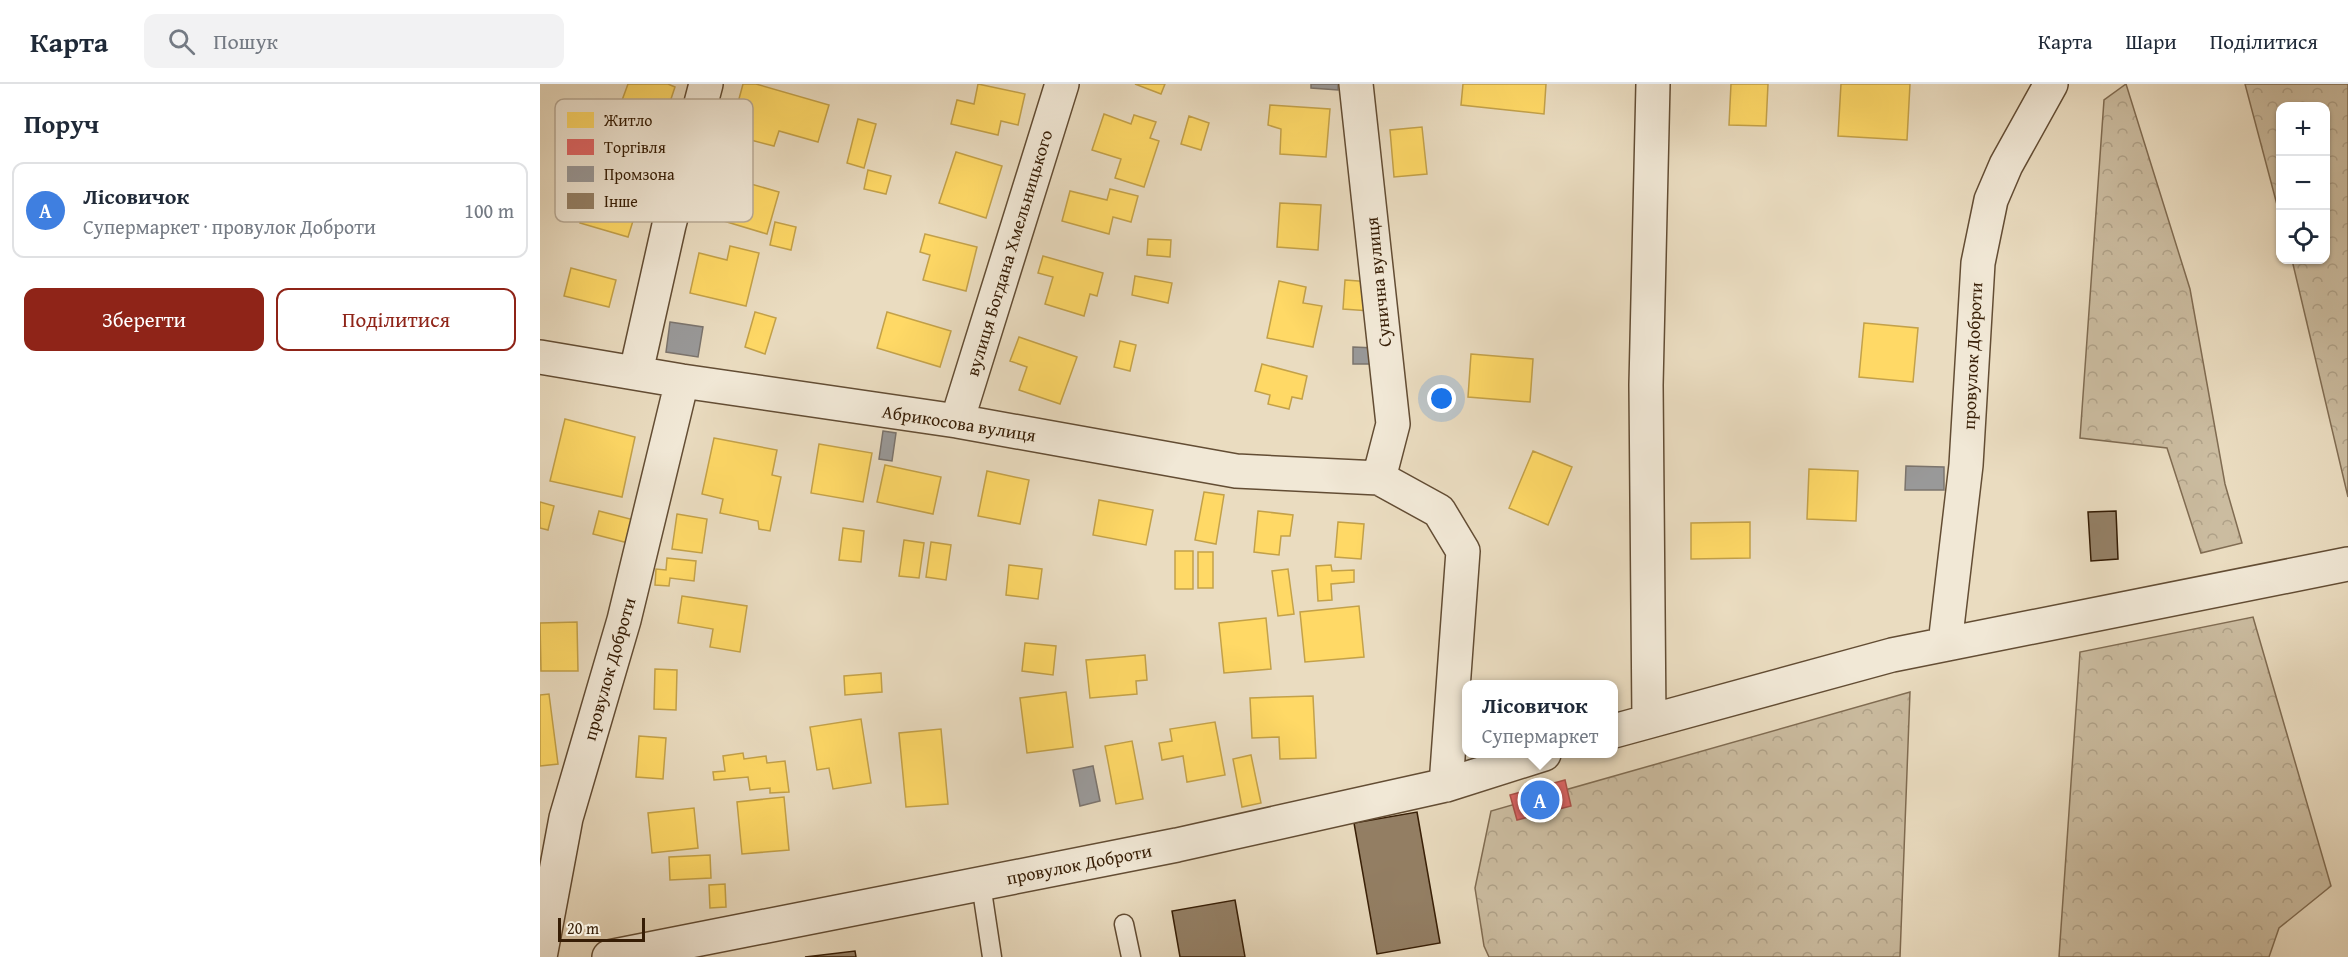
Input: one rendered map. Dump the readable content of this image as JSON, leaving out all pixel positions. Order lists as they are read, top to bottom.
{
  "streets": {
    "street": [
      "вулиця Богдана Хмельницького",
      "Сунична вулиця",
      "провулок Доброти",
      "Абрикосова вулиця"
    ]
  },
  "crossings": [
    ["вулиця Богдана Хмельницького", "Абрикосова вулиця"],
    ["Сунична вулиця", "Абрикосова вулиця"],
    ["провулок Доброти", "Абрикосова вулиця"]
  ],
  "legend": [
    "Житло",
    "Торгівля",
    "Промзона",
    "Інше"
  ],
  "scale_bar": "20 m",
  "page": {
    "header": "Карта",
    "search": "Пошук",
    "nav": ["Карта", "Шари", "Поділитися"],
    "heading": "Поруч",
    "map_buttons": ["+", "−"],
    "list": [
      {
        "mark": "A",
        "name": "Лісовичок",
        "note": "Супермаркет · провулок Доброти",
        "value": "100 m"
      }
    ],
    "buttons": ["Зберегти", "Поділитися"],
    "popup": ["Лісовичок", "Супермаркет"],
    "pins": "A",
    "scale": "20 m"
  }
}
